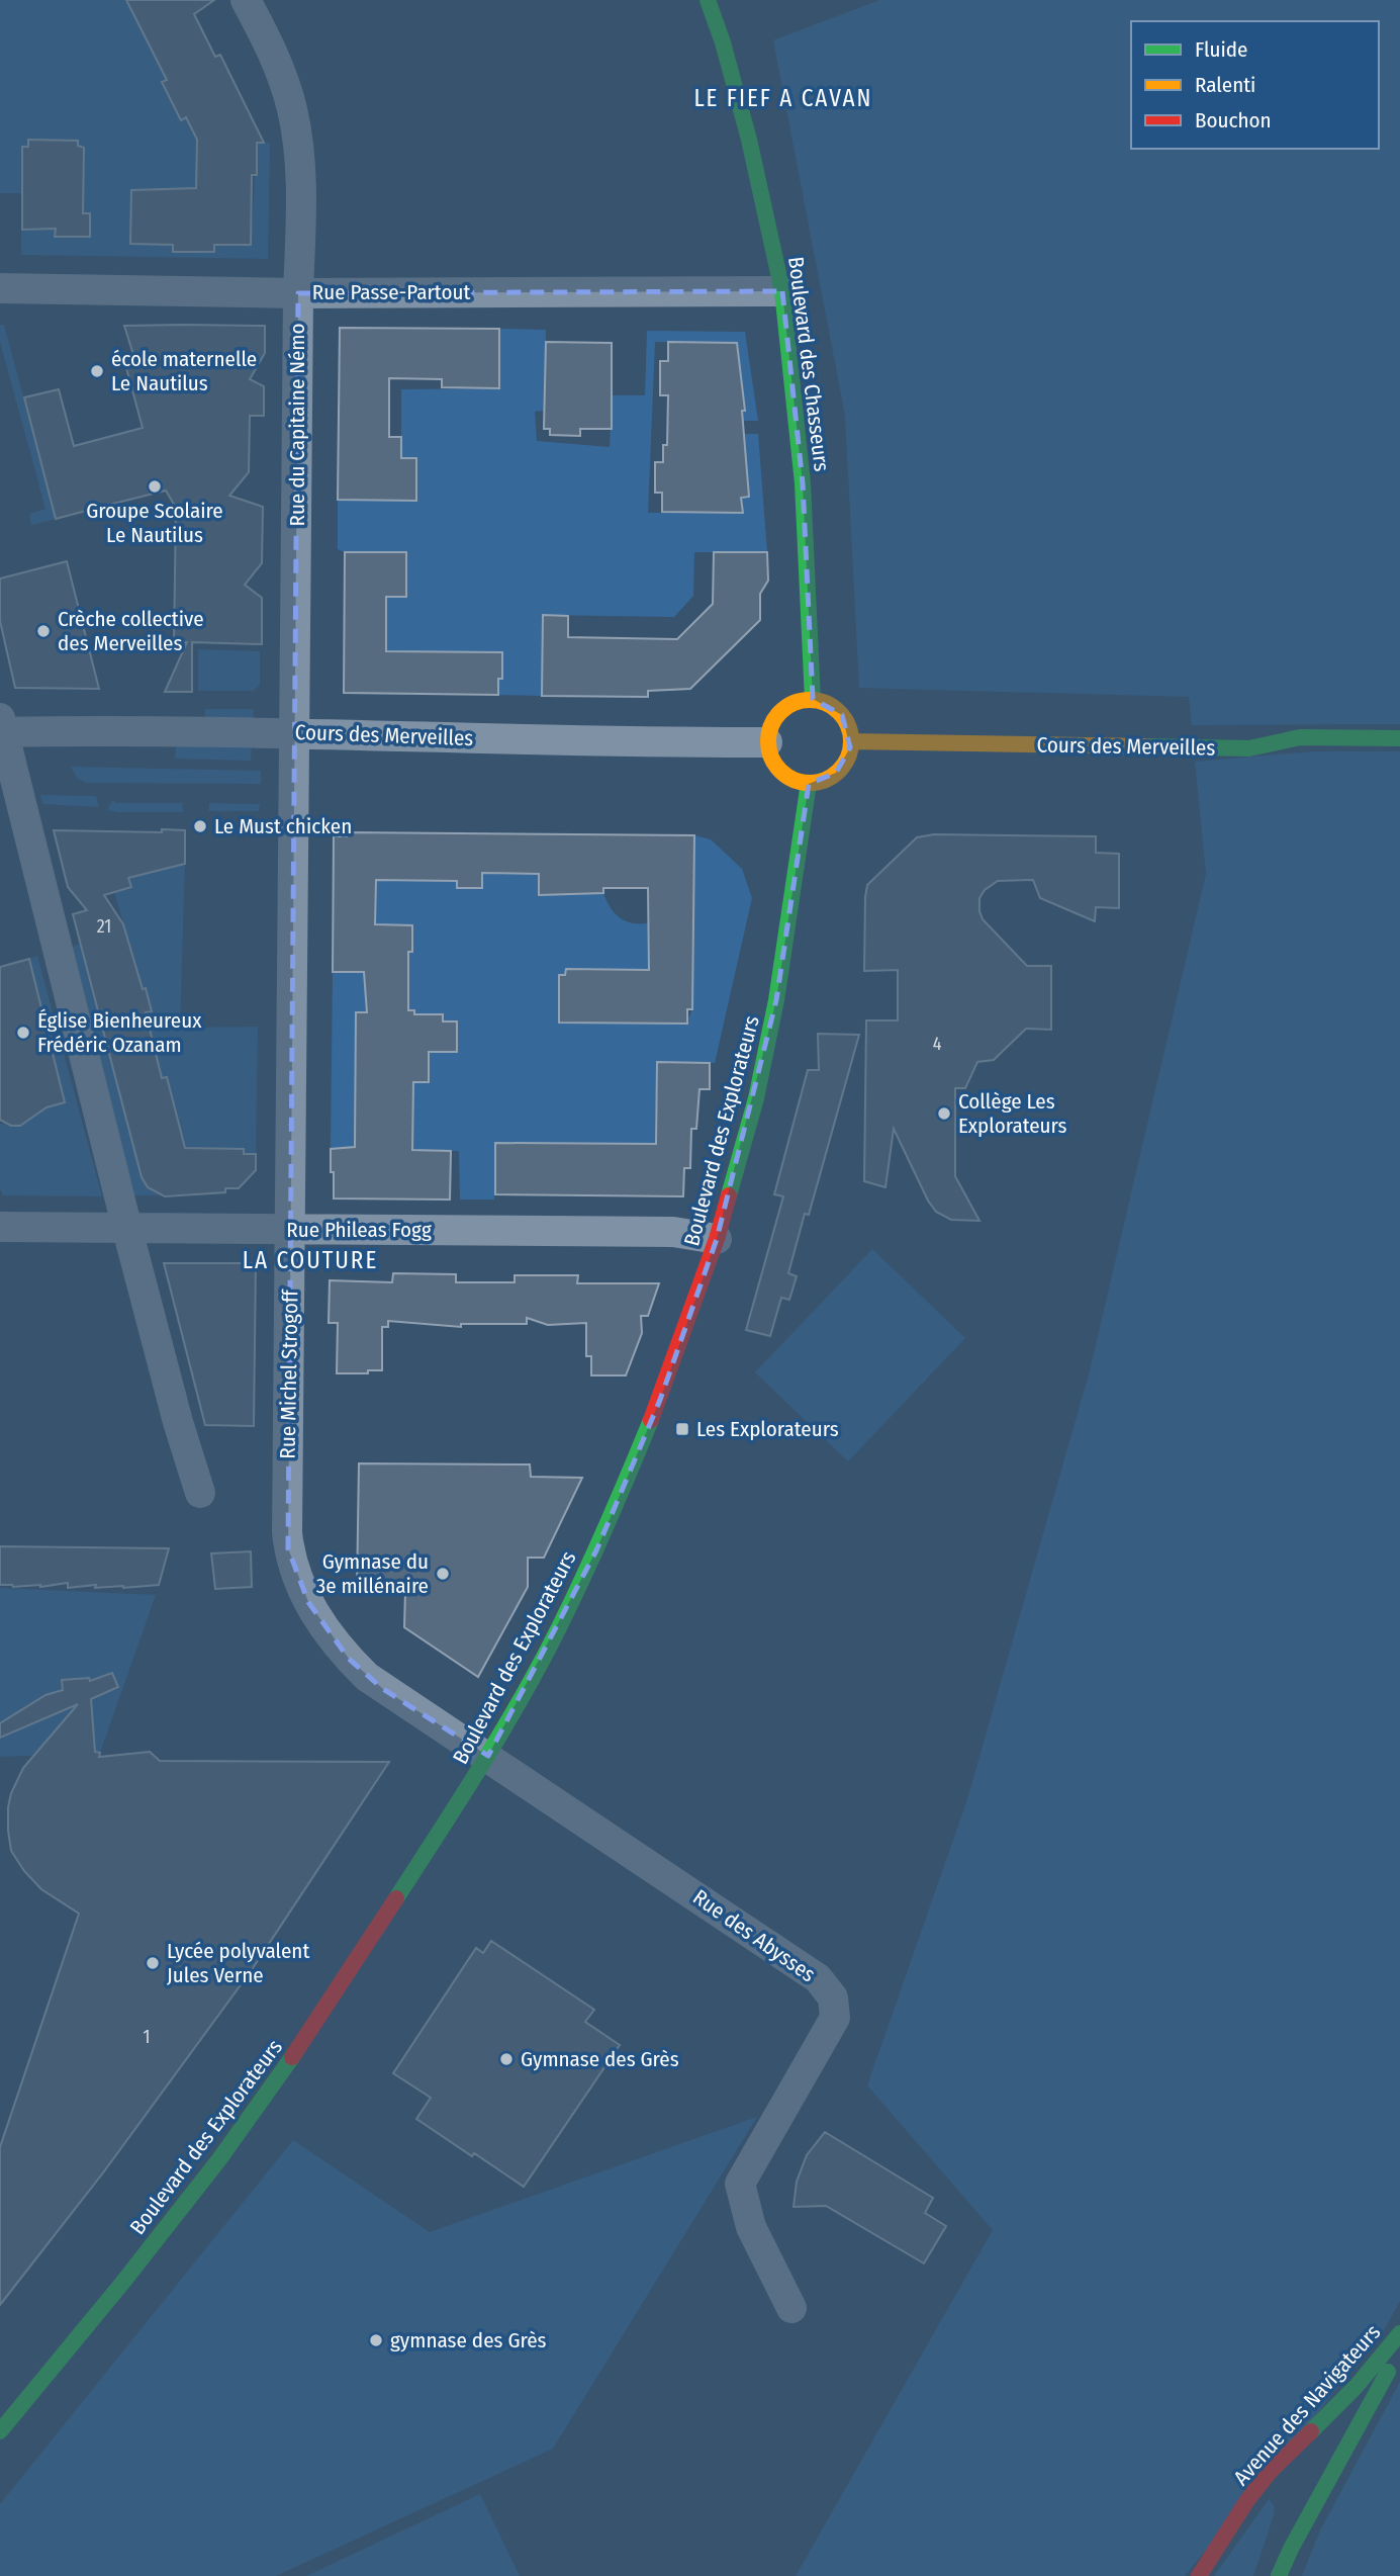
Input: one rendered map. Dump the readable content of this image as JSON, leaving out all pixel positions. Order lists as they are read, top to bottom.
{
  "streets": {
    "street": [
      "Rue Passe-Partout",
      "Boulevard des Chasseurs",
      "Rue du Capitaine Némo",
      "Cours des Merveilles",
      "Boulevard des Explorateurs",
      "Rue Phileas Fogg",
      "Rue Michel Strogoff",
      "Rue des Abysses",
      "Avenue des Navigateurs"
    ]
  },
  "crossings": [
    ["Rue Passe-Partout", "Boulevard des Chasseurs"],
    ["Rue Passe-Partout", "Rue du Capitaine Némo"],
    ["Boulevard des Chasseurs", "Cours des Merveilles"],
    ["Boulevard des Chasseurs", "Boulevard des Explorateurs"],
    ["Rue du Capitaine Némo", "Cours des Merveilles"],
    ["Rue du Capitaine Némo", "Rue Michel Strogoff"],
    ["Cours des Merveilles", "Boulevard des Explorateurs"],
    ["Cours des Merveilles", "Rue Michel Strogoff"],
    ["Boulevard des Explorateurs", "Rue Phileas Fogg"],
    ["Boulevard des Explorateurs", "Rue Michel Strogoff"],
    ["Boulevard des Explorateurs", "Rue des Abysses"],
    ["Rue Phileas Fogg", "Rue Michel Strogoff"],
    ["Rue Michel Strogoff", "Rue des Abysses"]
  ],
  "districts": ["LE FIEF A CAVAN", "LA COUTURE"],
  "places": {
    "other": [
      "école maternelle Le Nautilus",
      "Groupe Scolaire Le Nautilus",
      "Crèche collective des Merveilles",
      "Le Must chicken",
      "Église Bienheureux Frédéric Ozanam",
      "Collège Les Explorateurs",
      "Gymnase du 3e millénaire",
      "Lycée polyvalent Jules Verne",
      "Gymnase des Grès",
      "gymnase des Grès"
    ],
    "transit": ["Les Explorateurs"]
  },
  "house_numbers": ["21", "4", "1"],
  "legend": ["Fluide", "Ralenti", "Bouchon"]
}
